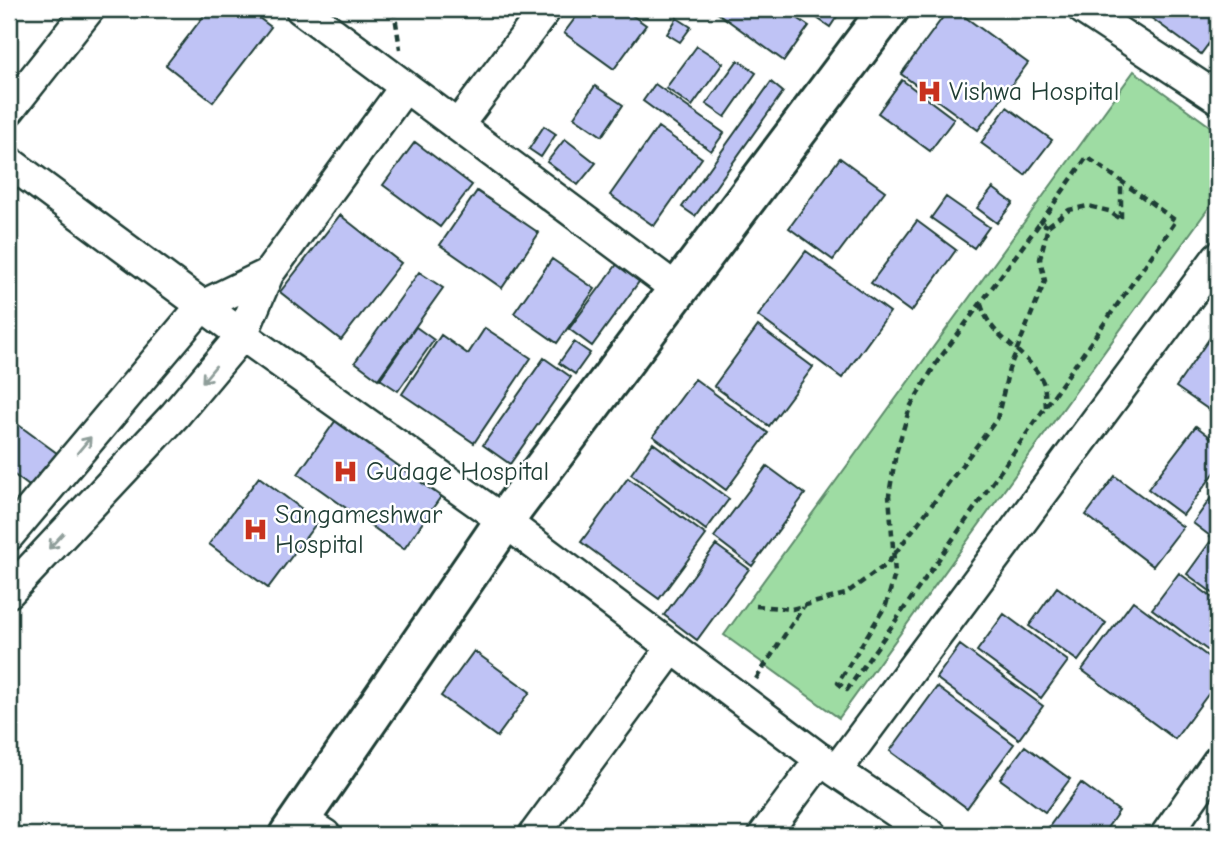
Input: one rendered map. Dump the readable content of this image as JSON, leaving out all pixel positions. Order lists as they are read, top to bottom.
{
  "places": {
    "hospital": ["Vishwa Hospital", "Gudage Hospital", "Sangameshwar Hospital"]
  }
}
